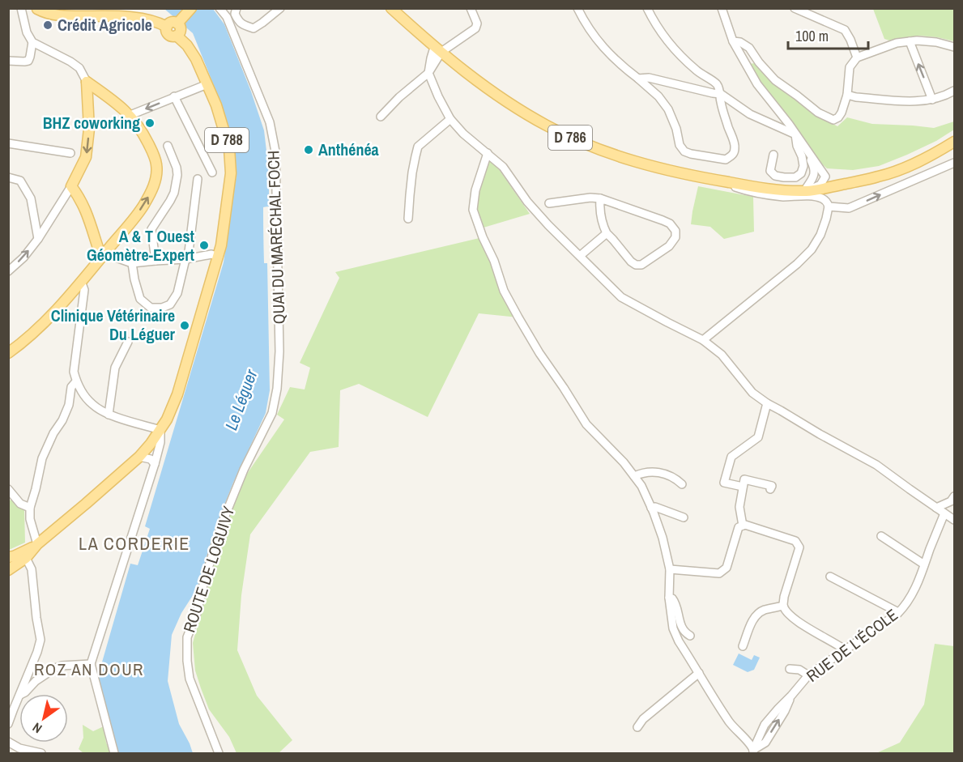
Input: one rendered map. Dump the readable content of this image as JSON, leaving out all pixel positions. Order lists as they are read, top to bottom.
{
  "streets": {
    "main road": ["D 786", "D 788"],
    "street": ["QUAI DU MARÉCHAL FOCH", "ROUTE DE LOGUIVY", "RUE DE L'ÉCOLE"]
  },
  "crossings": [
    ["QUAI DU MARÉCHAL FOCH", "ROUTE DE LOGUIVY"]
  ],
  "districts": ["LA CORDERIE", "ROZ AN DOUR"],
  "water": ["Le Léguer"],
  "places": [
    "Crédit Agricole",
    "BHZ coworking",
    "Anthénéa",
    "A & T Ouest Géomètre-Expert",
    "Clinique Vétérinaire Du Léguer"
  ],
  "scale_bar": "100 m",
  "north": "bottom left"
}
